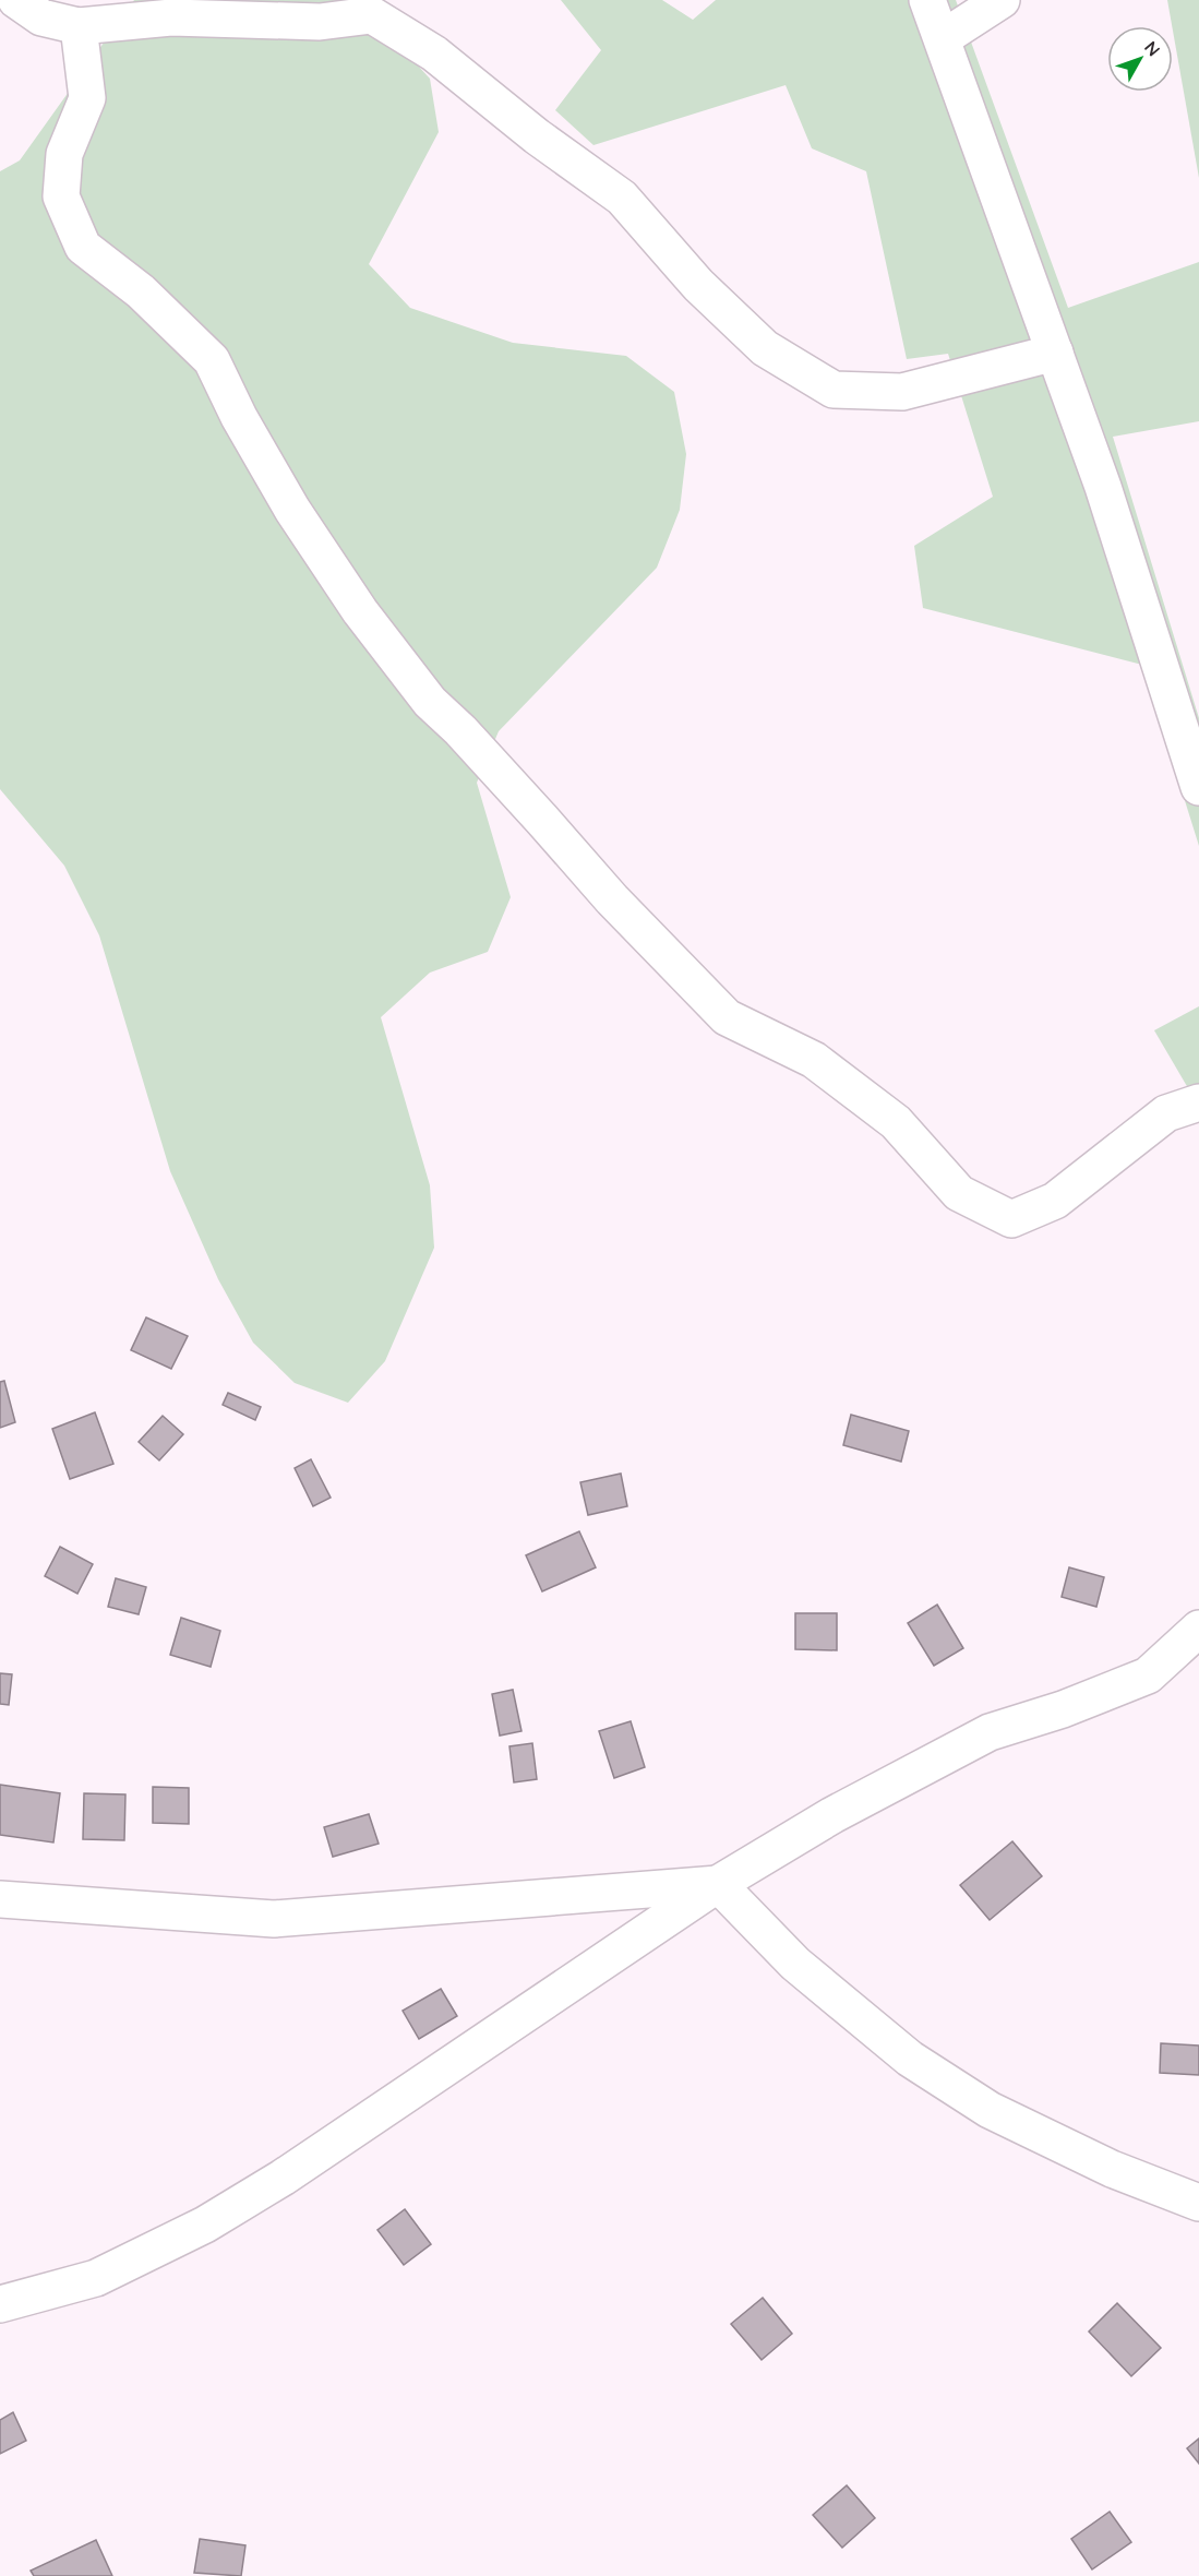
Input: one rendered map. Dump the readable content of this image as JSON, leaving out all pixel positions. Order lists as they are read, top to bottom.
{
  "north": "top right"
}
